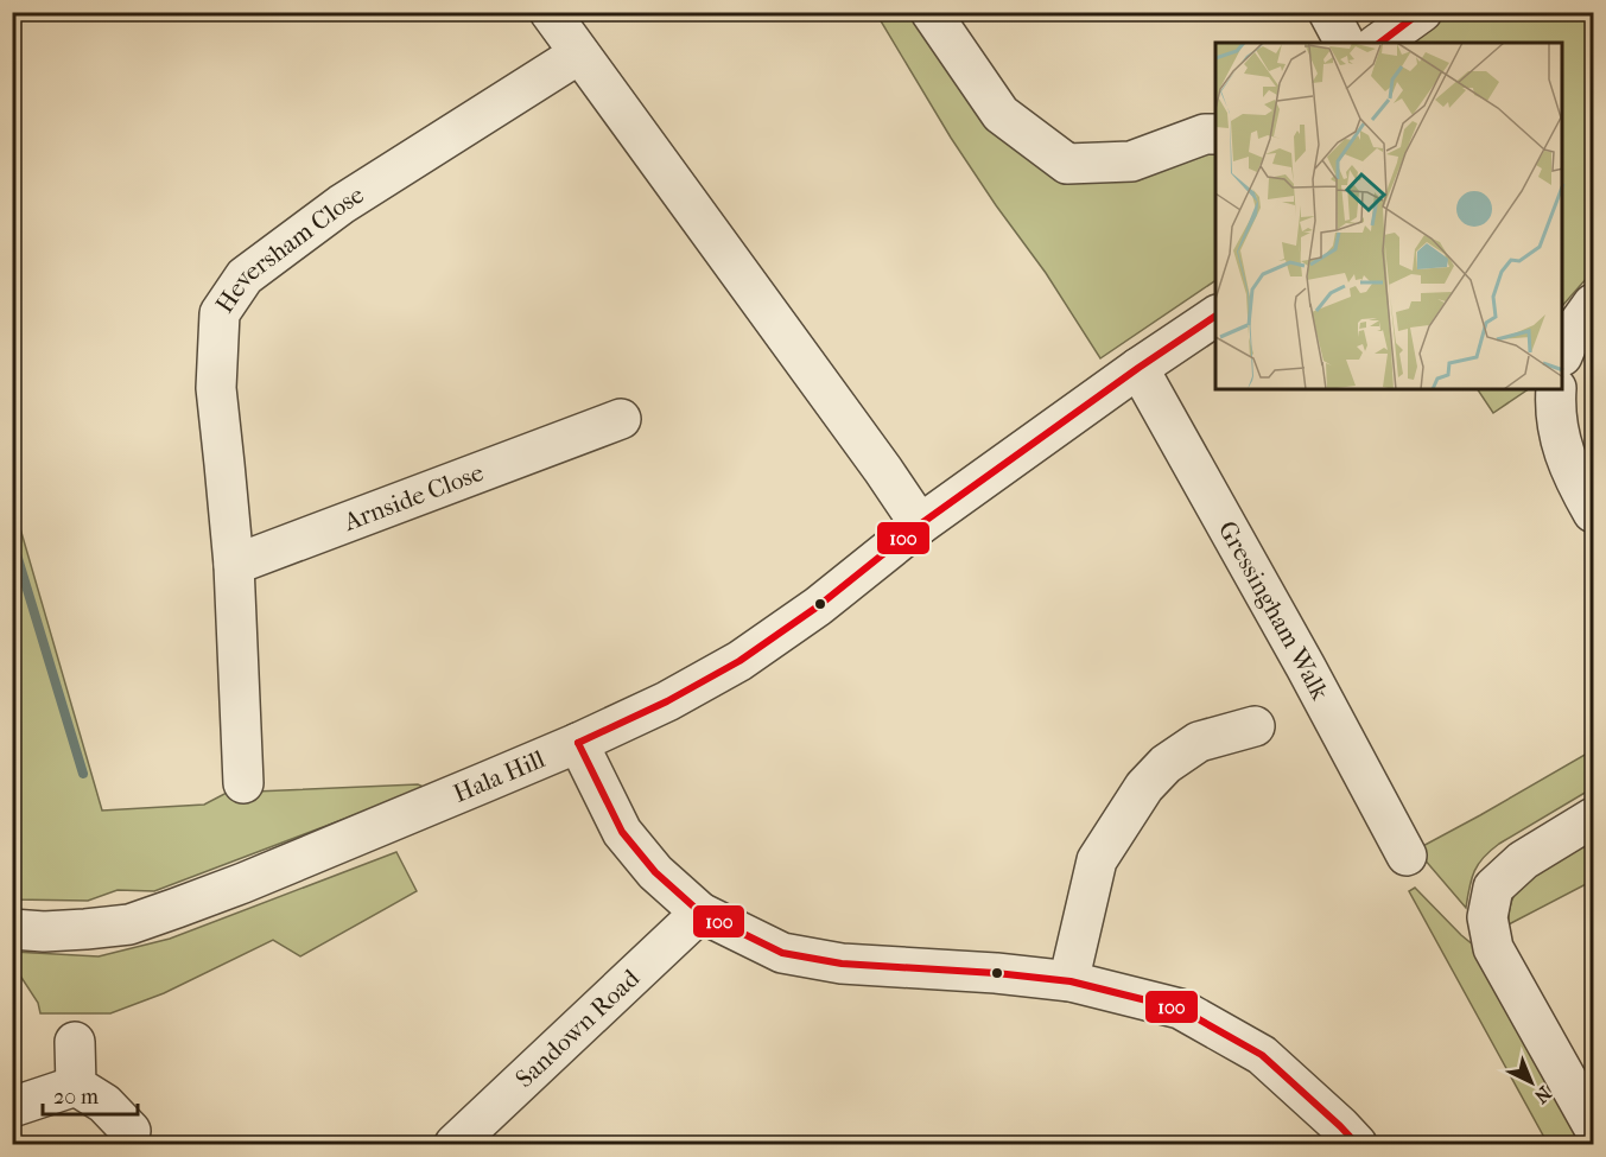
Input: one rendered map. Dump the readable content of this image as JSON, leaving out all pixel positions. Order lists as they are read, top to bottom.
{
  "streets": {
    "street": [
      "Heversham Close",
      "Arnside Close",
      "Gressingham Walk",
      "Hala Hill",
      "Sandown Road"
    ]
  },
  "crossings": [
    ["Heversham Close", "Arnside Close"],
    ["Gressingham Walk", "Hala Hill"]
  ],
  "lines": ["transit line 100"],
  "scale_bar": "20 m",
  "north": "bottom right"
}
